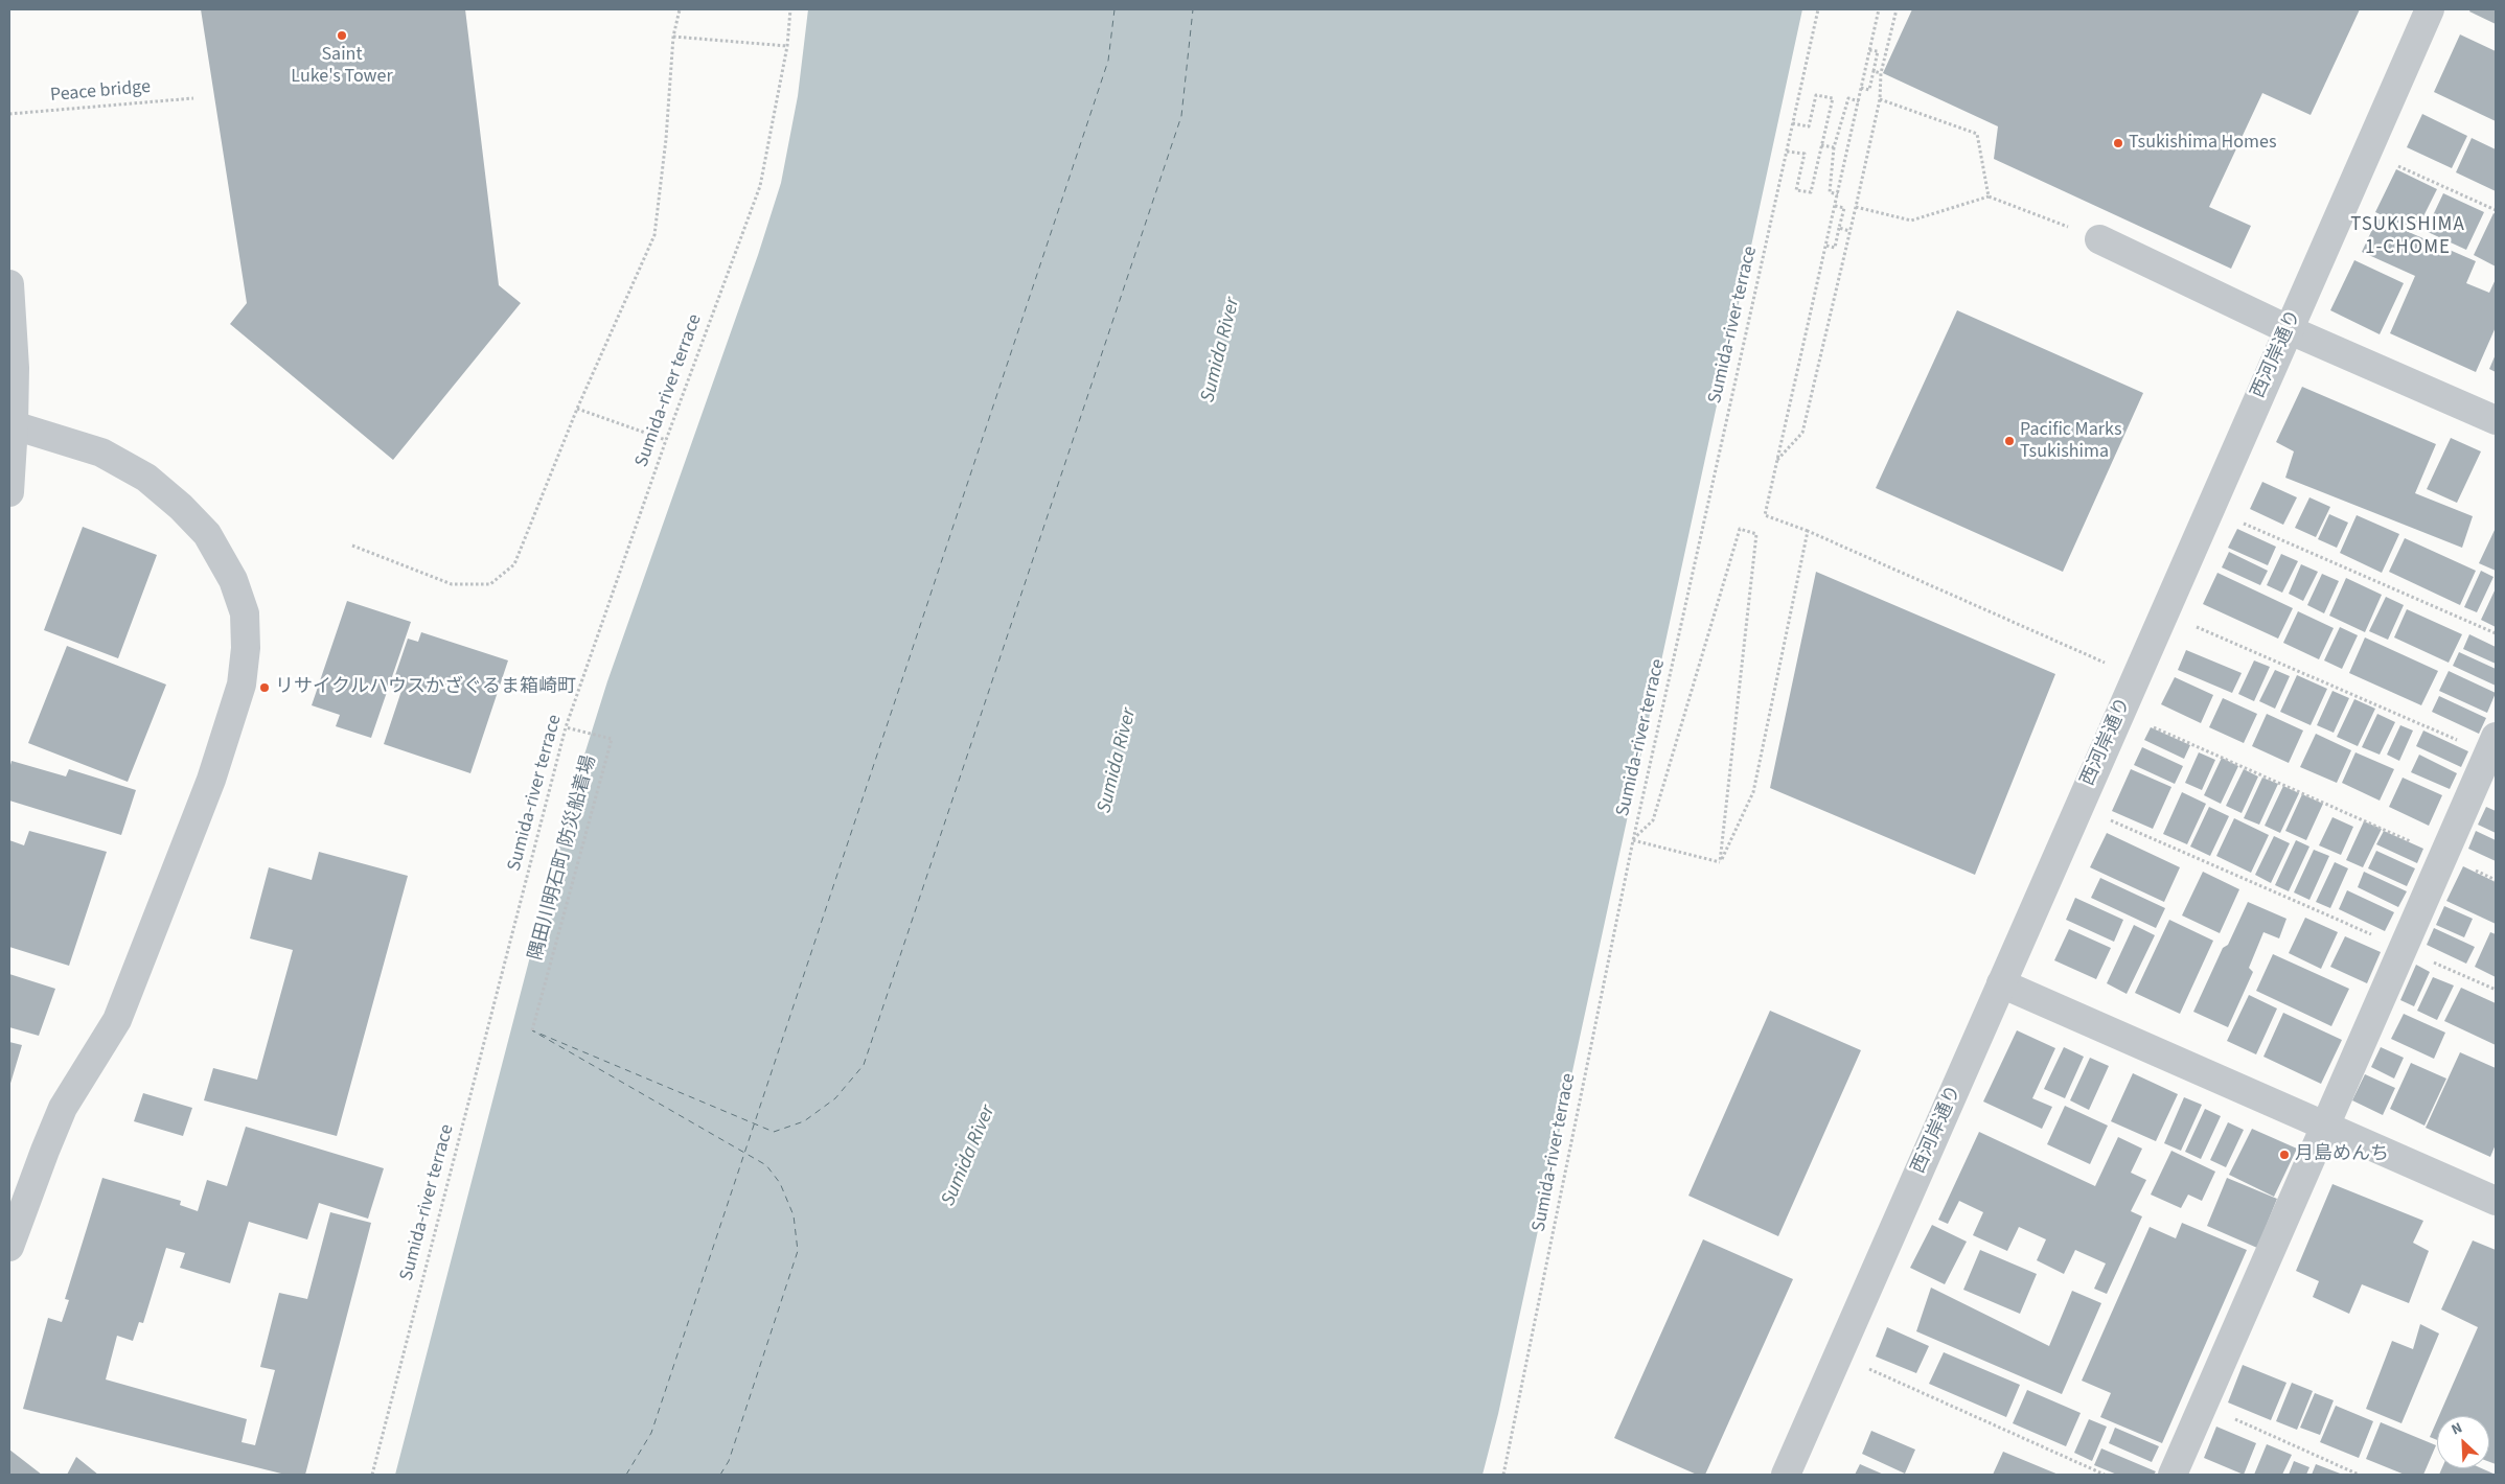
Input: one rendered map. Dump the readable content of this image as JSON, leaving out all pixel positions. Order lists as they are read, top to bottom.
{
  "streets": {
    "street": ["西河岸通り"],
    "path": ["Peace bridge", "Sumida-river terrace", "隅田川明石町 防災船着場"]
  },
  "crossings": [
    ["Sumida-river terrace", "隅田川明石町 防災船着場"]
  ],
  "districts": ["TSUKISHIMA 1-CHOME"],
  "water": ["Sumida River"],
  "places": [
    "Saint Luke's Tower",
    "Tsukishima Homes",
    "Pacific Marks Tsukishima",
    "リサイクルハウスかざぐるま箱崎町",
    "月島めんち"
  ],
  "north": "top left"
}
